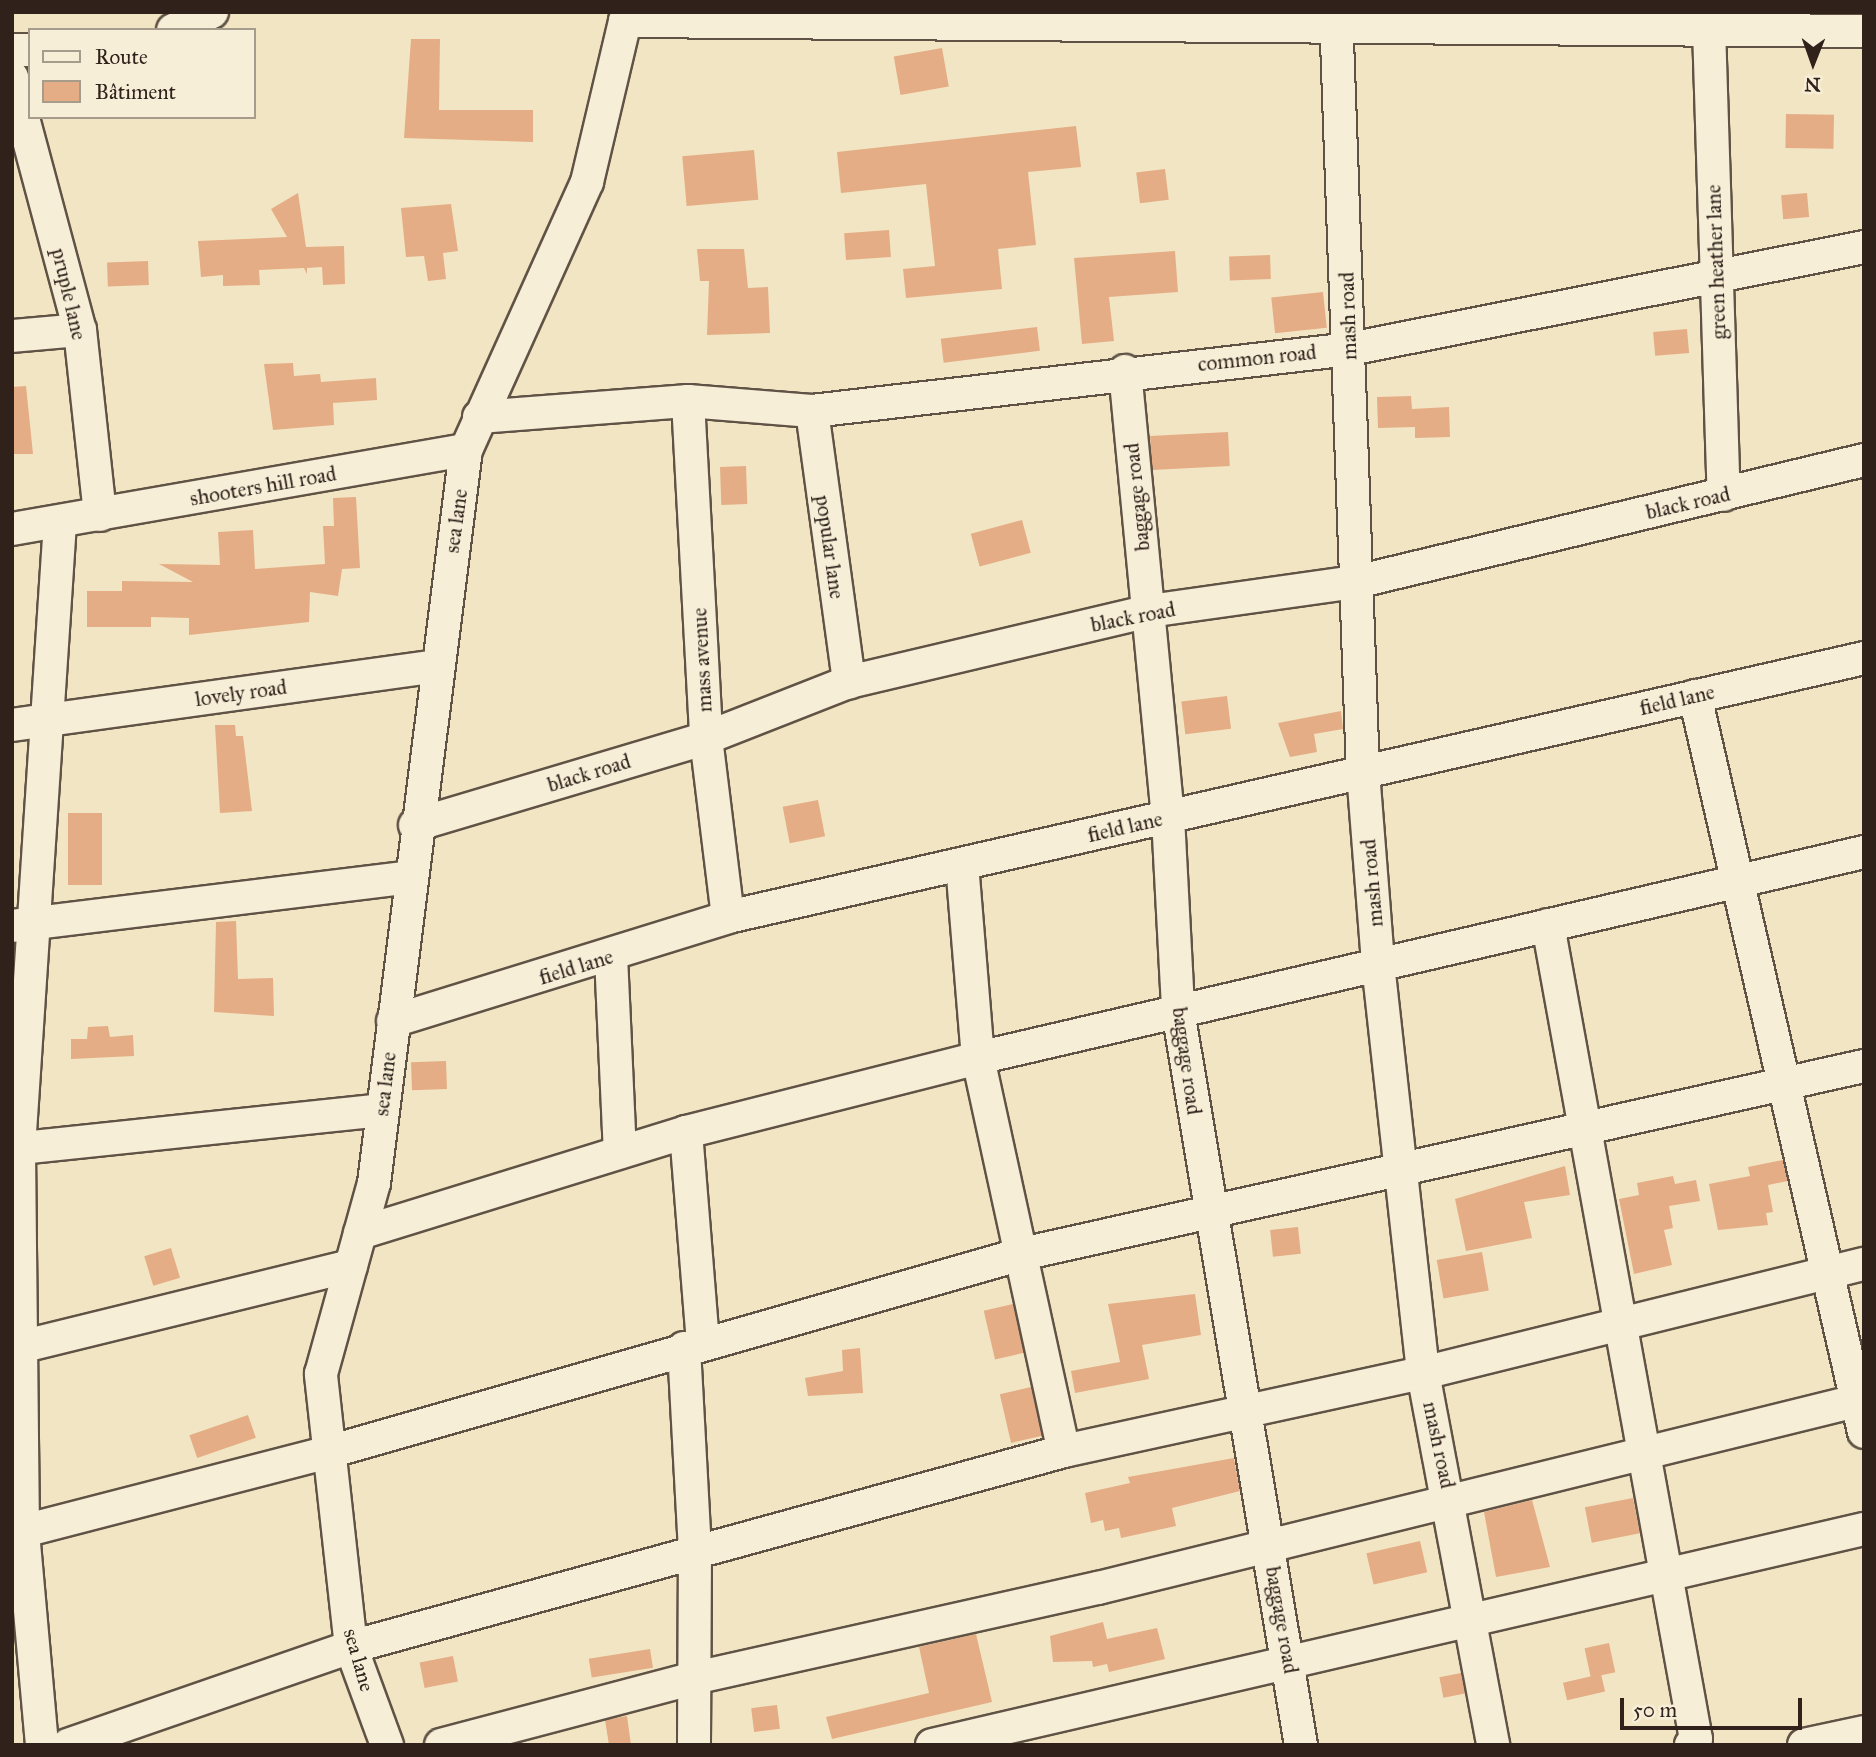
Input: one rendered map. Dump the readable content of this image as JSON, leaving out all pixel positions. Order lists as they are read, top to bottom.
{
  "streets": {
    "street": [
      "green heather lane",
      "pruple lane",
      "mash road",
      "common road",
      "shooters hill road",
      "baggage road",
      "black road",
      "sea lane",
      "popular lane",
      "mass avenue",
      "lovely road",
      "field lane"
    ]
  },
  "crossings": [
    ["green heather lane", "common road"],
    ["green heather lane", "black road"],
    ["green heather lane", "sea lane"],
    ["pruple lane", "shooters hill road"],
    ["mash road", "common road"],
    ["mash road", "black road"],
    ["mash road", "sea lane"],
    ["mash road", "field lane"],
    ["common road", "baggage road"],
    ["common road", "sea lane"],
    ["common road", "popular lane"],
    ["common road", "mass avenue"],
    ["shooters hill road", "sea lane"],
    ["baggage road", "black road"],
    ["baggage road", "field lane"],
    ["black road", "sea lane"],
    ["black road", "popular lane"],
    ["black road", "mass avenue"],
    ["sea lane", "lovely road"],
    ["sea lane", "field lane"],
    ["mass avenue", "field lane"]
  ],
  "legend": ["Route", "Bâtiment"],
  "scale_bar": "50 m",
  "north": "bottom"
}
